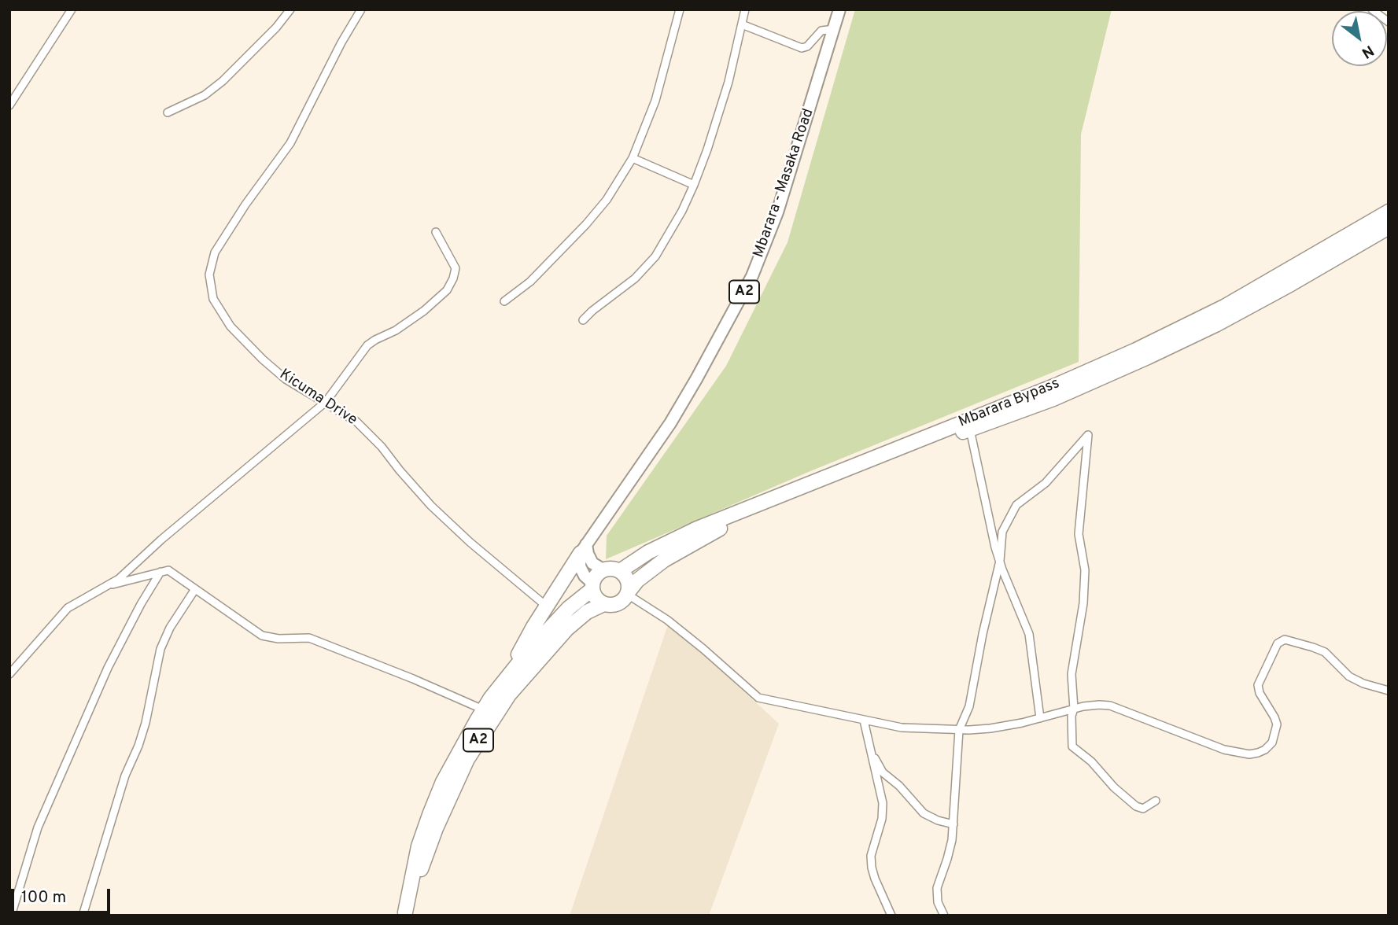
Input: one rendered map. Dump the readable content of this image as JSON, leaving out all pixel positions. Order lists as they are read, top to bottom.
{
  "streets": {
    "highway": ["A2", "Mbarara Bypass"],
    "main road": ["Mbarara - Masaka Road"],
    "street": ["Kicuma Drive"]
  },
  "crossings": [
    ["Mbarara - Masaka Road", "A2"],
    ["A2", "Kicuma Drive"],
    ["A2", "Mbarara Bypass"]
  ],
  "scale_bar": "100 m",
  "north": "bottom right"
}
